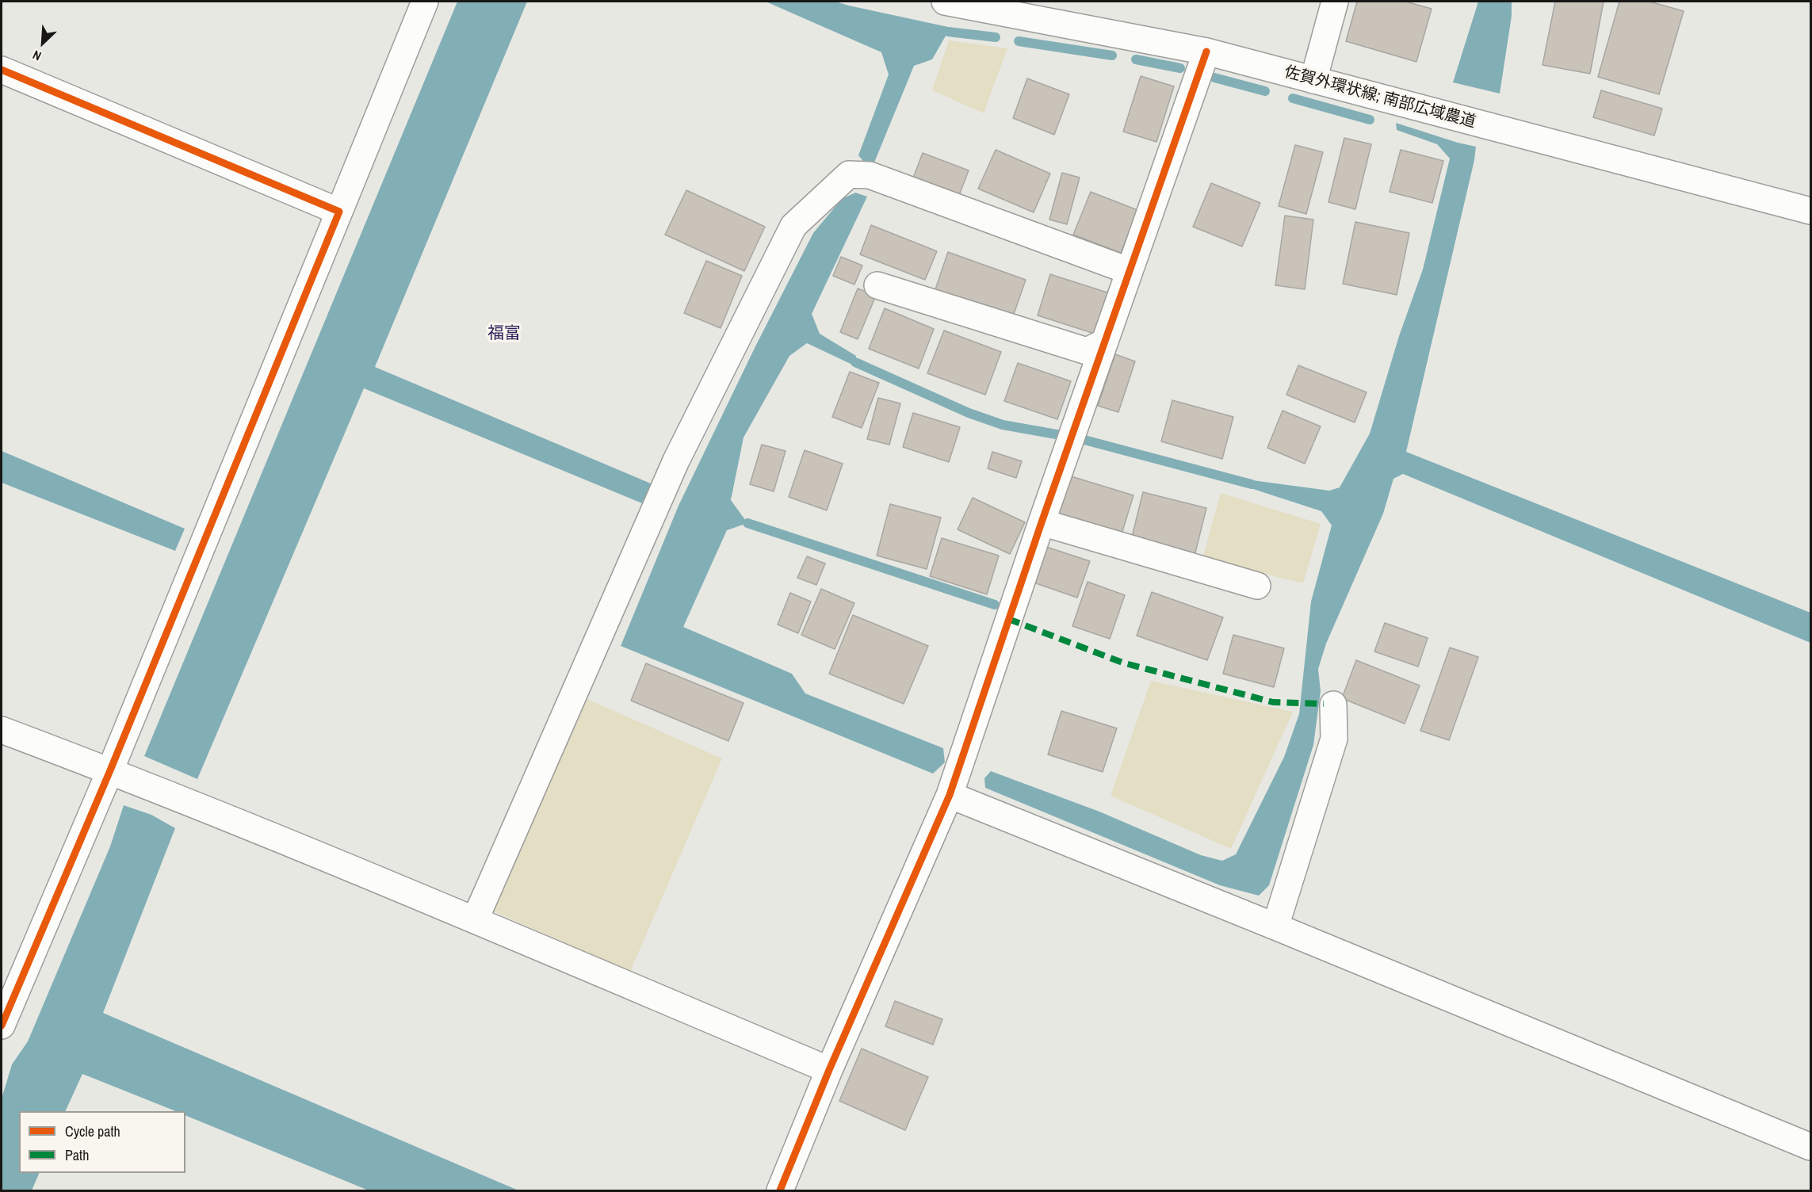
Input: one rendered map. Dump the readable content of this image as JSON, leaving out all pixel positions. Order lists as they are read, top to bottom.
{
  "streets": {
    "street": ["佐賀外環状線; 南部広域農道"]
  },
  "districts": ["福富"],
  "legend": ["Cycle path", "Path"],
  "north": "bottom left"
}
